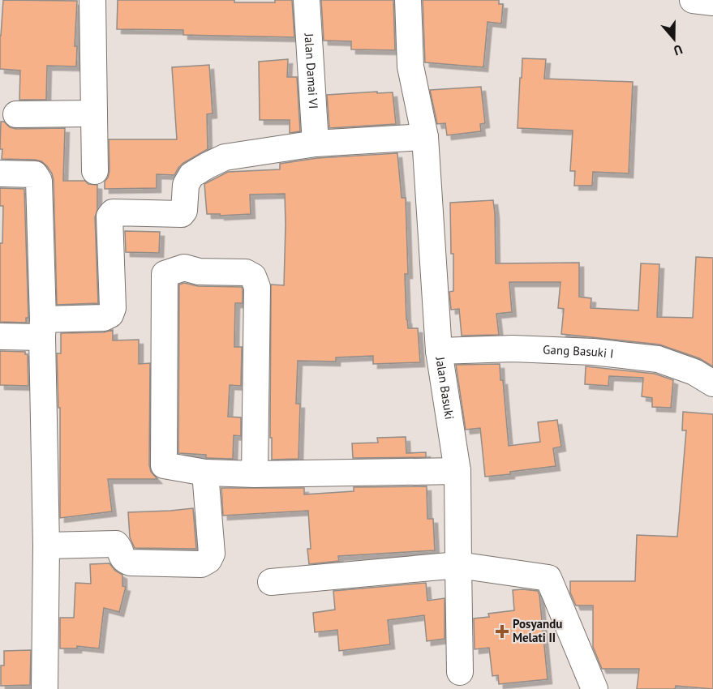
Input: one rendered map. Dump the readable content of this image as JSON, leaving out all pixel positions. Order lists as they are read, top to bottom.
{
  "streets": {
    "street": ["Jalan Damai VI", "Gang Basuki I", "Jalan Basuki"]
  },
  "crossings": [
    ["Gang Basuki I", "Jalan Basuki"]
  ],
  "places": {
    "health": ["Posyandu Melati II"]
  },
  "north": "bottom"
}
